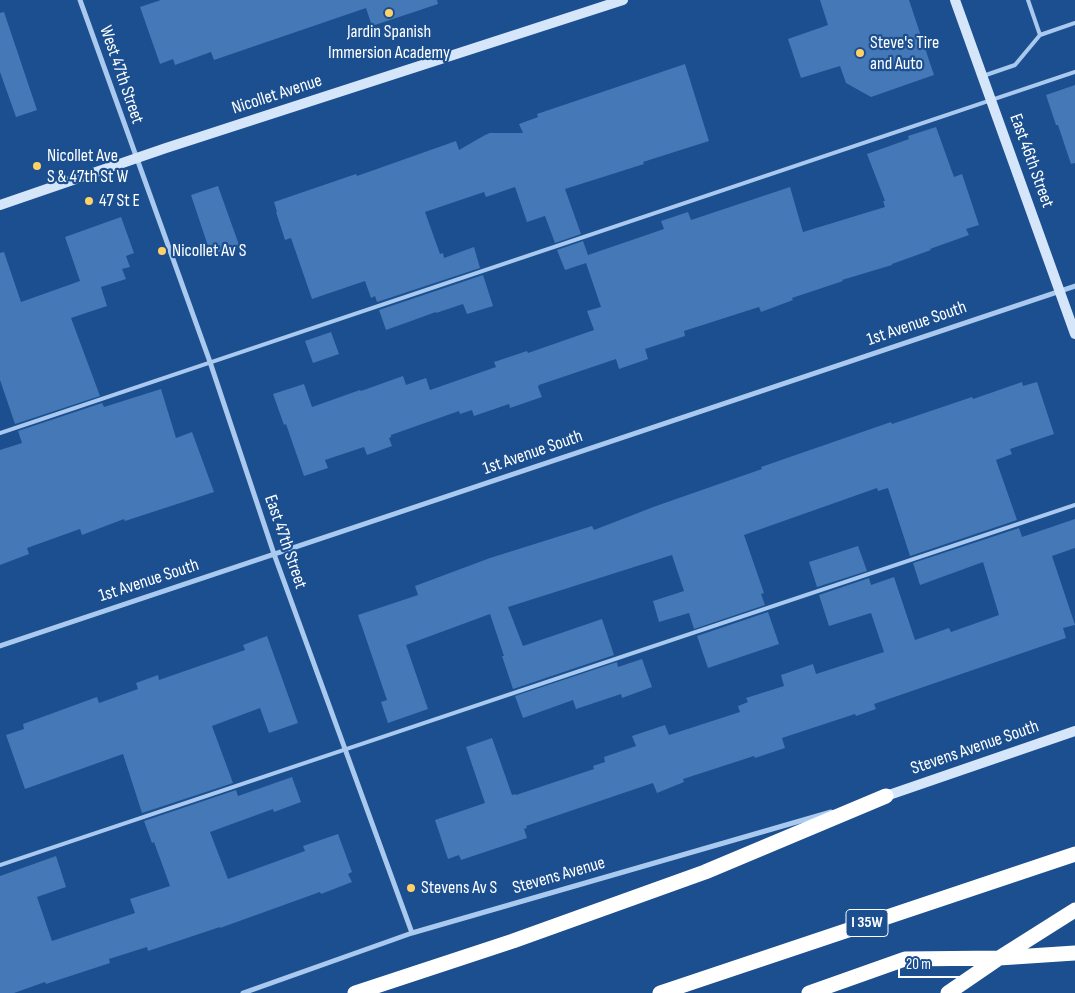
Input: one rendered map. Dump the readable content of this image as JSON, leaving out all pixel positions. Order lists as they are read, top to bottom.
{
  "streets": {
    "highway": ["I 35W"],
    "main road": ["Nicollet Avenue", "East 46th Street", "Stevens Avenue South"],
    "street": [
      "West 47th Street",
      "1st Avenue South",
      "East 47th Street",
      "Stevens Avenue"
    ]
  },
  "crossings": [
    ["West 47th Street", "Nicollet Avenue"],
    ["West 47th Street", "East 47th Street"],
    ["Nicollet Avenue", "East 47th Street"],
    ["East 46th Street", "1st Avenue South"],
    ["1st Avenue South", "East 47th Street"],
    ["East 47th Street", "Stevens Avenue"],
    ["Stevens Avenue South", "Stevens Avenue"]
  ],
  "places": [
    "Jardin Spanish Immersion Academy",
    "Steve's Tire and Auto",
    "Nicollet Ave S & 47th St W",
    "47 St E",
    "Nicollet Av S",
    "Stevens Av S"
  ],
  "scale_bar": "20 m"
}
